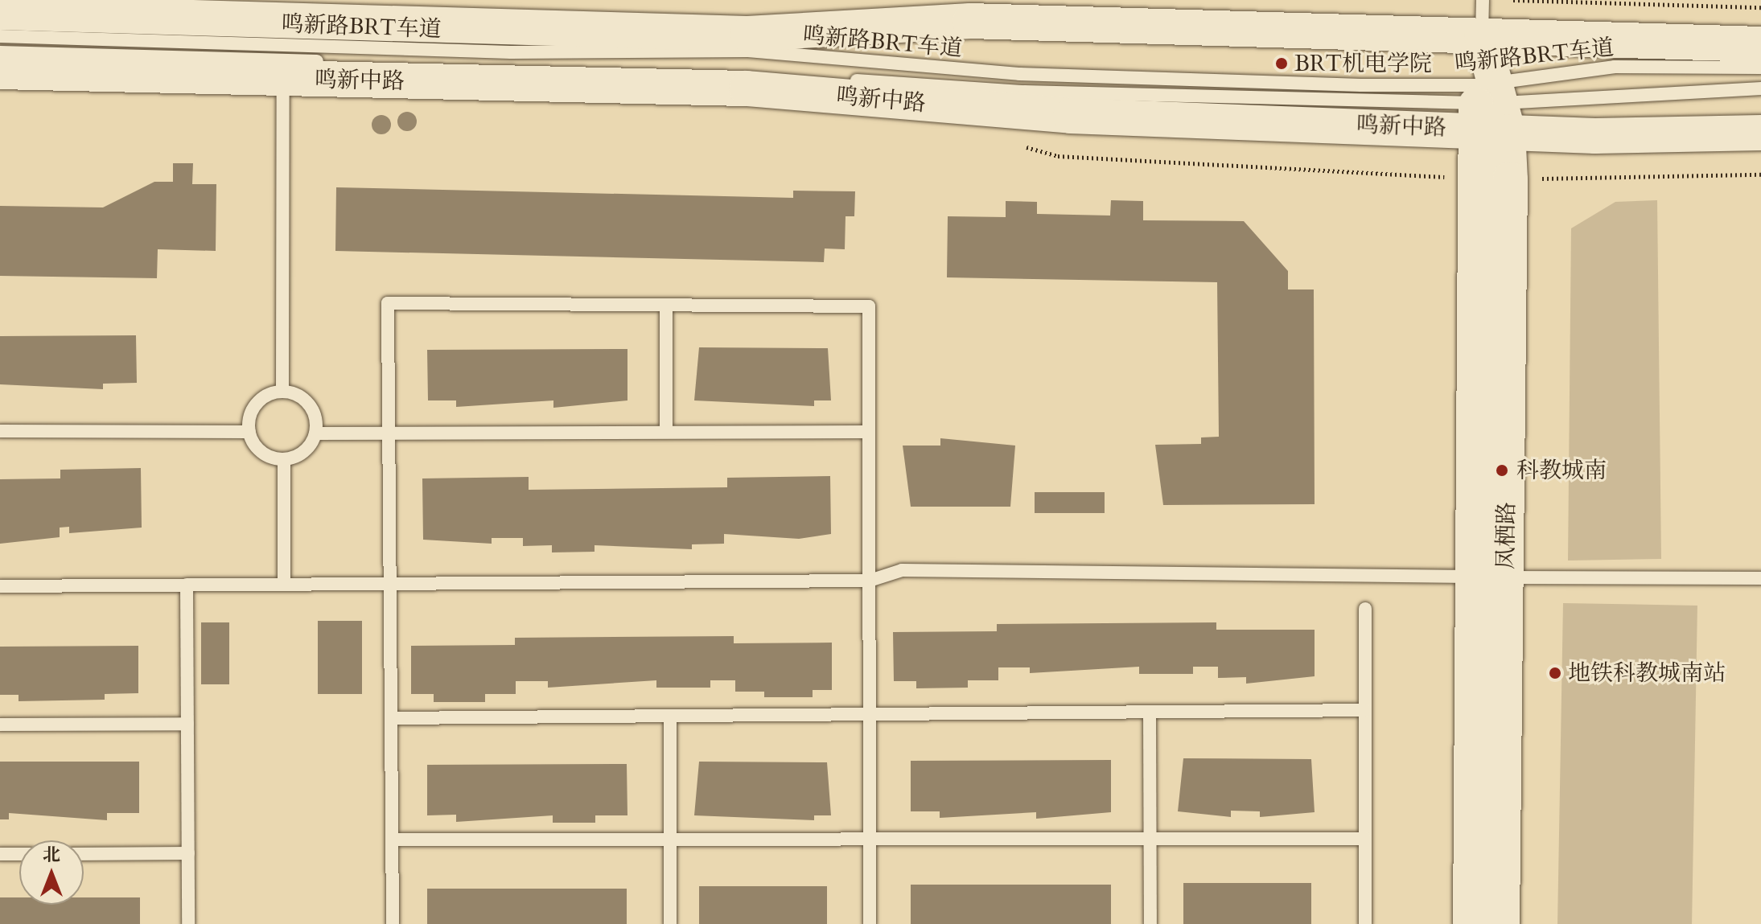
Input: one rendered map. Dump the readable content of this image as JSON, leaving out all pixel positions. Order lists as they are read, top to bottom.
{
  "streets": {
    "main road": ["鸣新中路", "凤栖路"],
    "lane": ["鸣新路BRT车道"]
  },
  "crossings": [
    ["鸣新路BRT车道", "鸣新中路"],
    ["鸣新路BRT车道", "凤栖路"],
    ["鸣新中路", "凤栖路"]
  ],
  "places": ["BRT机电学院", "科教城南", "地铁科教城南站"],
  "north": "top"
}
